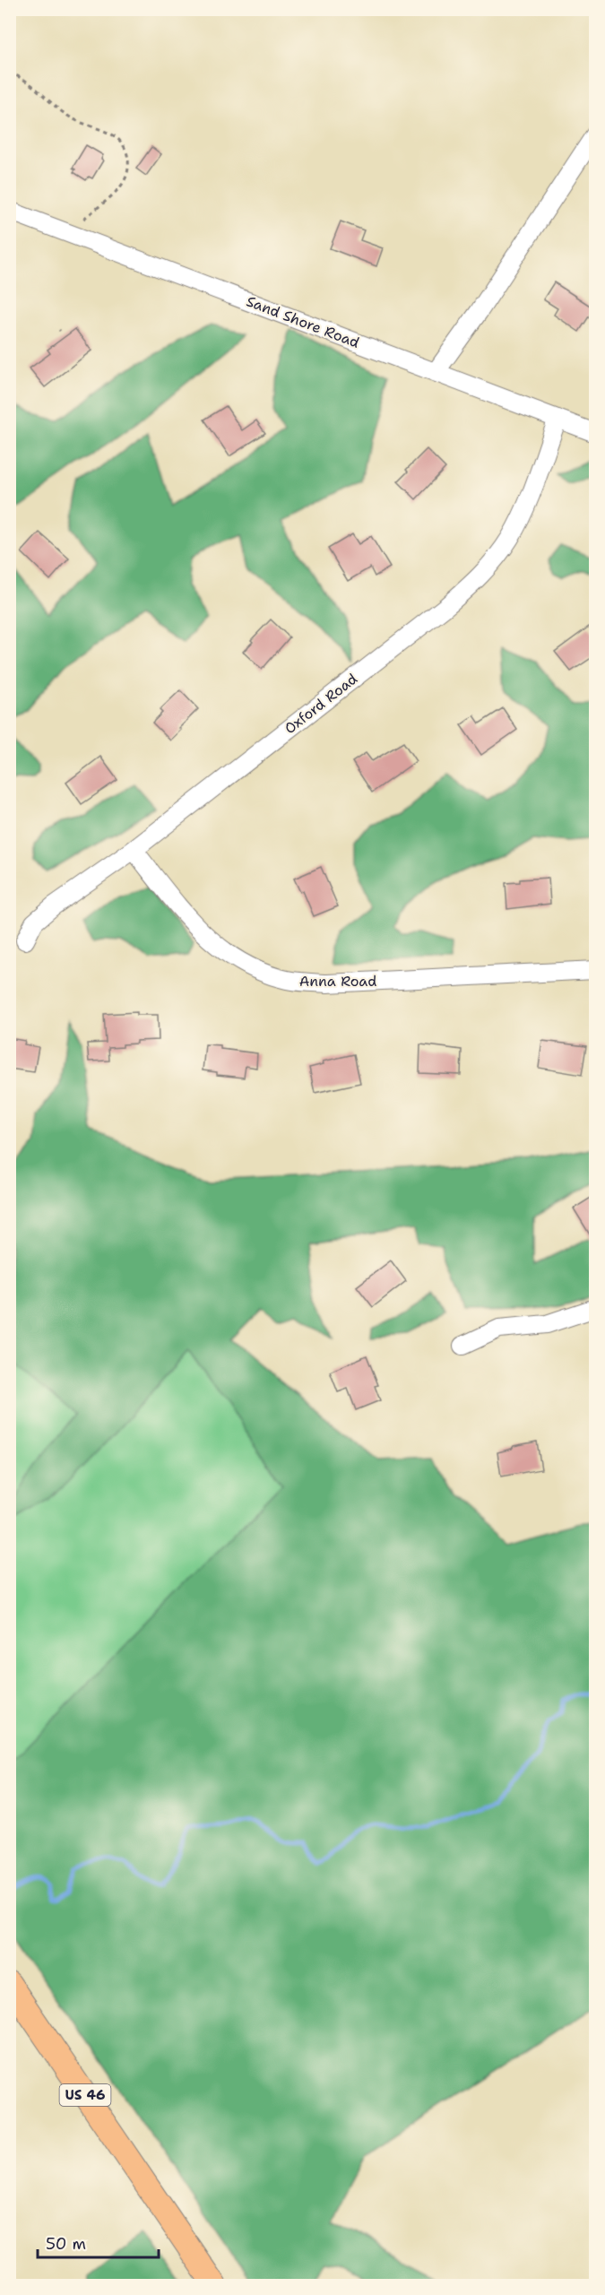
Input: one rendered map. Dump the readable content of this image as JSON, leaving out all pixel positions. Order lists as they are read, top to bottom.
{
  "streets": {
    "main road": ["US 46"],
    "street": ["Sand Shore Road", "Oxford Road", "Anna Road"]
  },
  "crossings": [
    ["Sand Shore Road", "Oxford Road"],
    ["Oxford Road", "Anna Road"]
  ],
  "scale_bar": "50 m"
}
